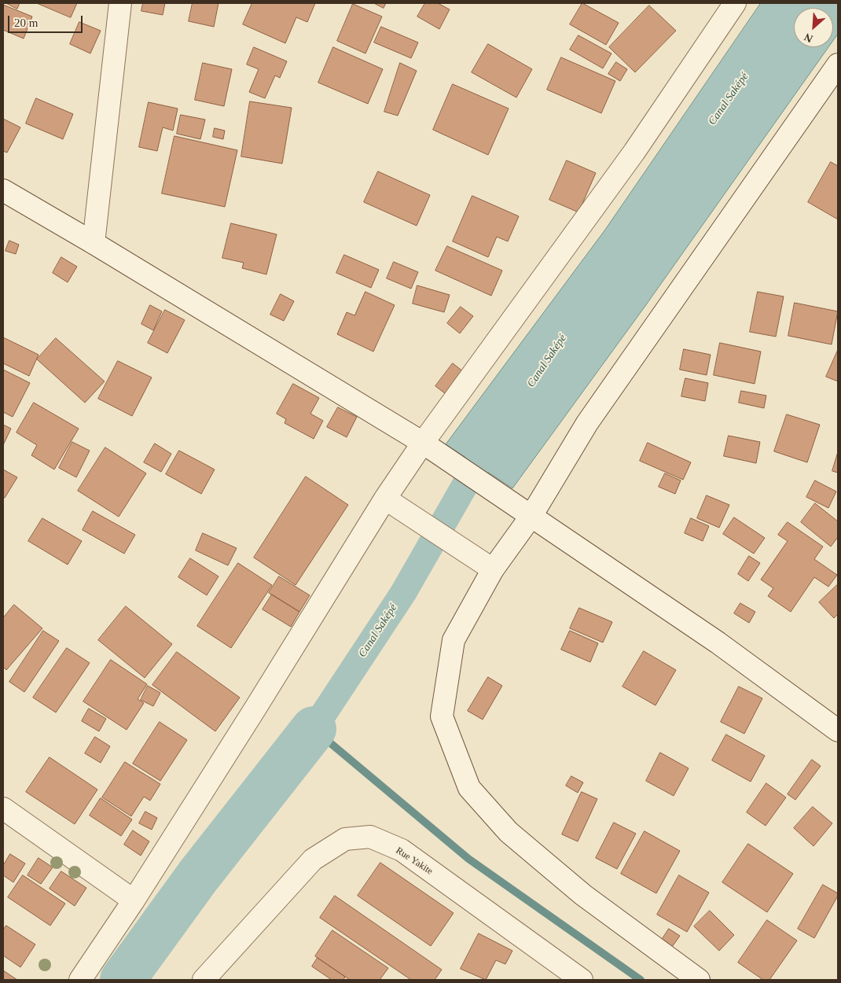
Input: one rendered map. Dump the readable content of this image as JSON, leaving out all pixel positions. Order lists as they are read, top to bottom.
{
  "streets": {
    "street": ["Rue Yakite"]
  },
  "water": ["Canal Saképé"],
  "scale_bar": "20 m",
  "north": "bottom left"
}
